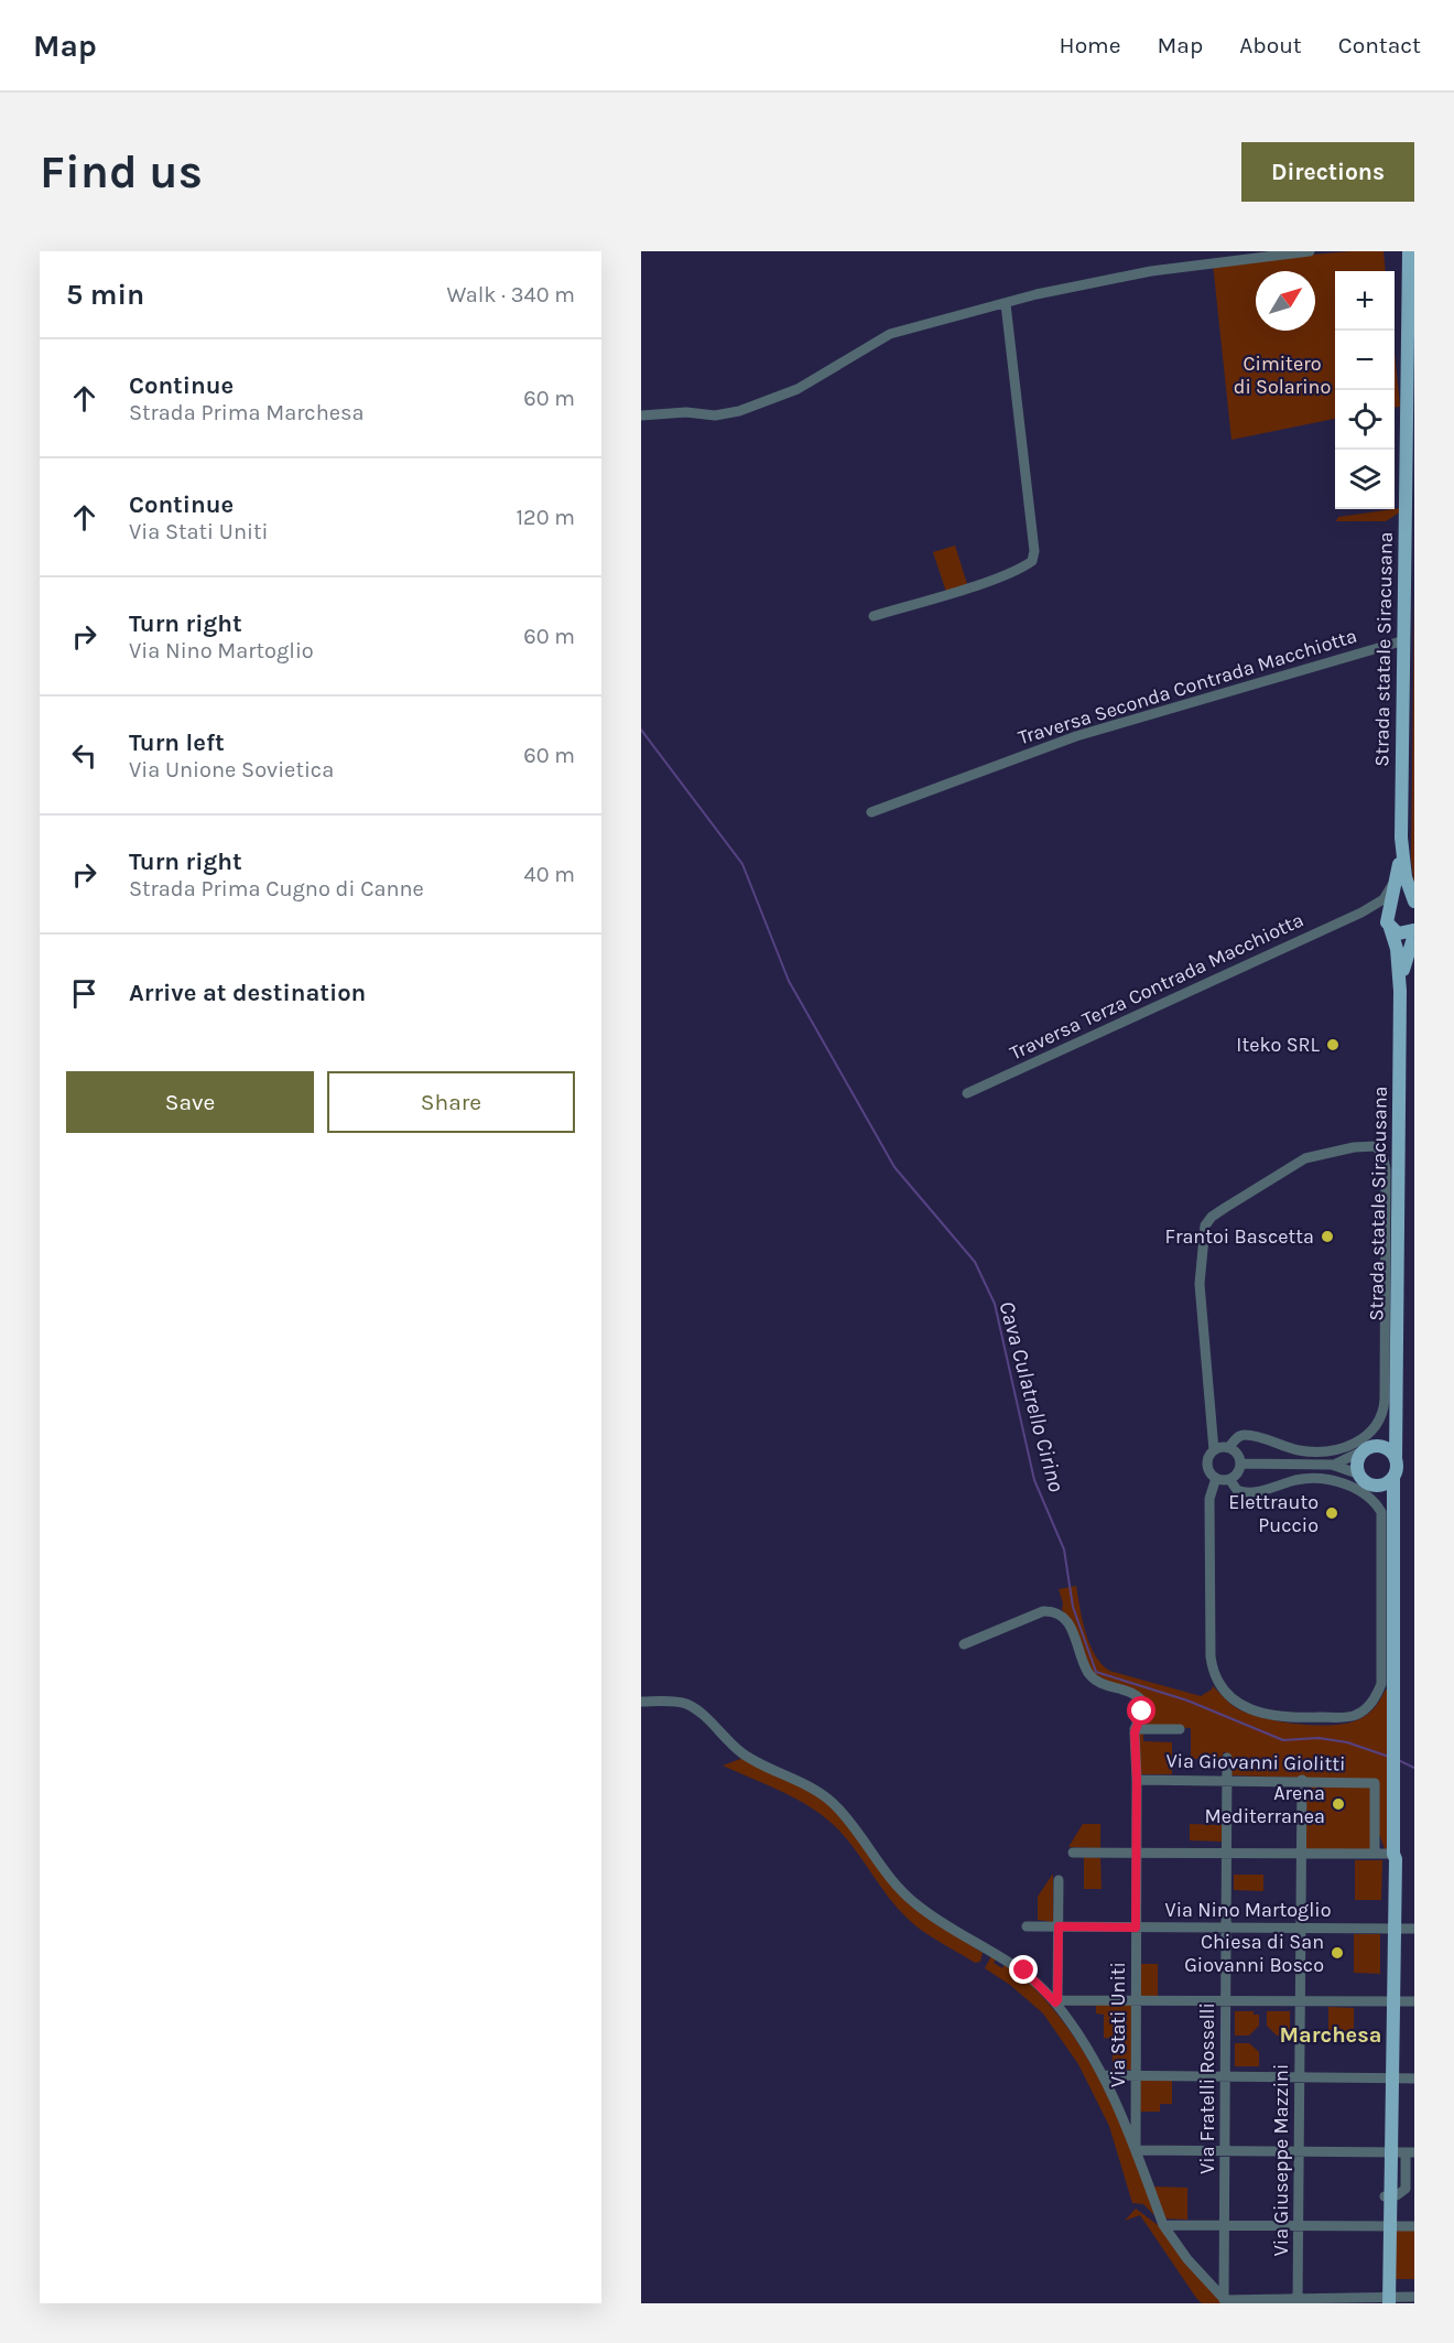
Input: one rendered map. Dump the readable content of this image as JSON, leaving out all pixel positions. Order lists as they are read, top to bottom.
{
  "streets": {
    "main road": ["Strada statale Siracusana"],
    "street": [
      "Traversa Seconda Contrada Macchiotta",
      "Traversa Terza Contrada Macchiotta",
      "Via Giovanni Giolitti",
      "Via Nino Martoglio",
      "Via Stati Uniti",
      "Via Fratelli Rosselli",
      "Via Giuseppe Mazzini"
    ]
  },
  "crossings": [
    ["Strada statale Siracusana", "Traversa Seconda Contrada Macchiotta"],
    ["Via Giovanni Giolitti", "Via Stati Uniti"],
    ["Via Giovanni Giolitti", "Via Fratelli Rosselli"],
    ["Via Giovanni Giolitti", "Via Giuseppe Mazzini"],
    ["Via Nino Martoglio", "Via Stati Uniti"],
    ["Via Nino Martoglio", "Via Fratelli Rosselli"],
    ["Via Nino Martoglio", "Via Giuseppe Mazzini"]
  ],
  "districts": ["Marchesa"],
  "water": ["Cava Culatrello Cirino"],
  "parks": ["Cimitero di Solarino"],
  "places": [
    "Iteko SRL",
    "Frantoi Bascetta",
    "Elettrauto Puccio",
    "Arena Mediterranea",
    "Chiesa di San Giovanni Bosco"
  ],
  "north": "top right",
  "page": {
    "header": "Map",
    "nav": [
      "Home",
      "Map",
      "About",
      "Contact"
    ],
    "buttons": [
      "Directions",
      ["Save", "Share"]
    ],
    "title": "Find us",
    "heading": ["5 min", "Walk · 340 m"],
    "map_buttons": ["+", "−"],
    "list": [
      ["Continue", "Strada Prima Marchesa", "60 m"],
      ["Continue", "Via Stati Uniti", "120 m"],
      ["Turn right", "Via Nino Martoglio", "60 m"],
      ["Turn left", "Via Unione Sovietica", "60 m"],
      ["Turn right", "Strada Prima Cugno di Canne", "40 m"],
      "Arrive at destination"
    ]
  }
}
